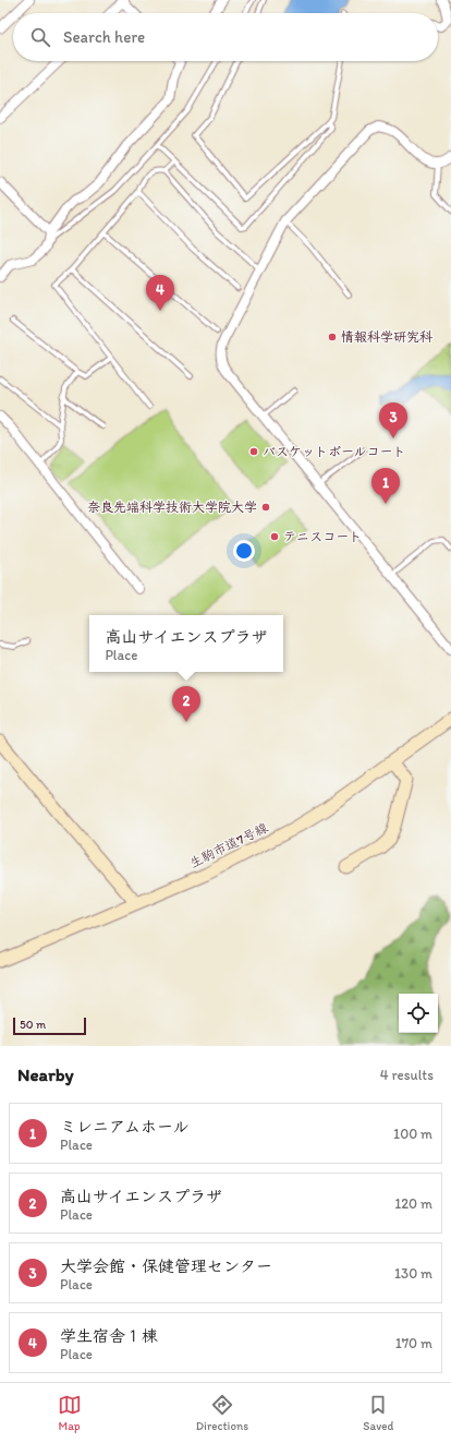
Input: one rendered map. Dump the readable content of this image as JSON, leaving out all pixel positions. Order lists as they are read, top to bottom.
{
  "streets": {
    "street": ["生駒市道7号線"]
  },
  "places": [
    "情報科学研究科",
    "バスケットボールコート",
    "奈良先端科学技術大学院大学",
    "テニスコート"
  ],
  "scale_bar": "50 m",
  "page": {
    "search": "Search here",
    "pins": [
      "4",
      "3",
      "1",
      "2"
    ],
    "popup": ["高山サイエンスプラザ", "Place"],
    "scale": "50 m",
    "heading": ["Nearby", "4 results"],
    "list": [
      {
        "mark": "1",
        "name": "ミレニアムホール",
        "note": "Place",
        "value": "100 m"
      },
      {
        "mark": "2",
        "name": "高山サイエンスプラザ",
        "note": "Place",
        "value": "120 m"
      },
      {
        "mark": "3",
        "name": "大学会館・保健管理センター",
        "note": "Place",
        "value": "130 m"
      },
      {
        "mark": "4",
        "name": "学生宿舎１棟",
        "note": "Place",
        "value": "170 m"
      }
    ],
    "nav": ["Map", "Directions", "Saved"]
  }
}
